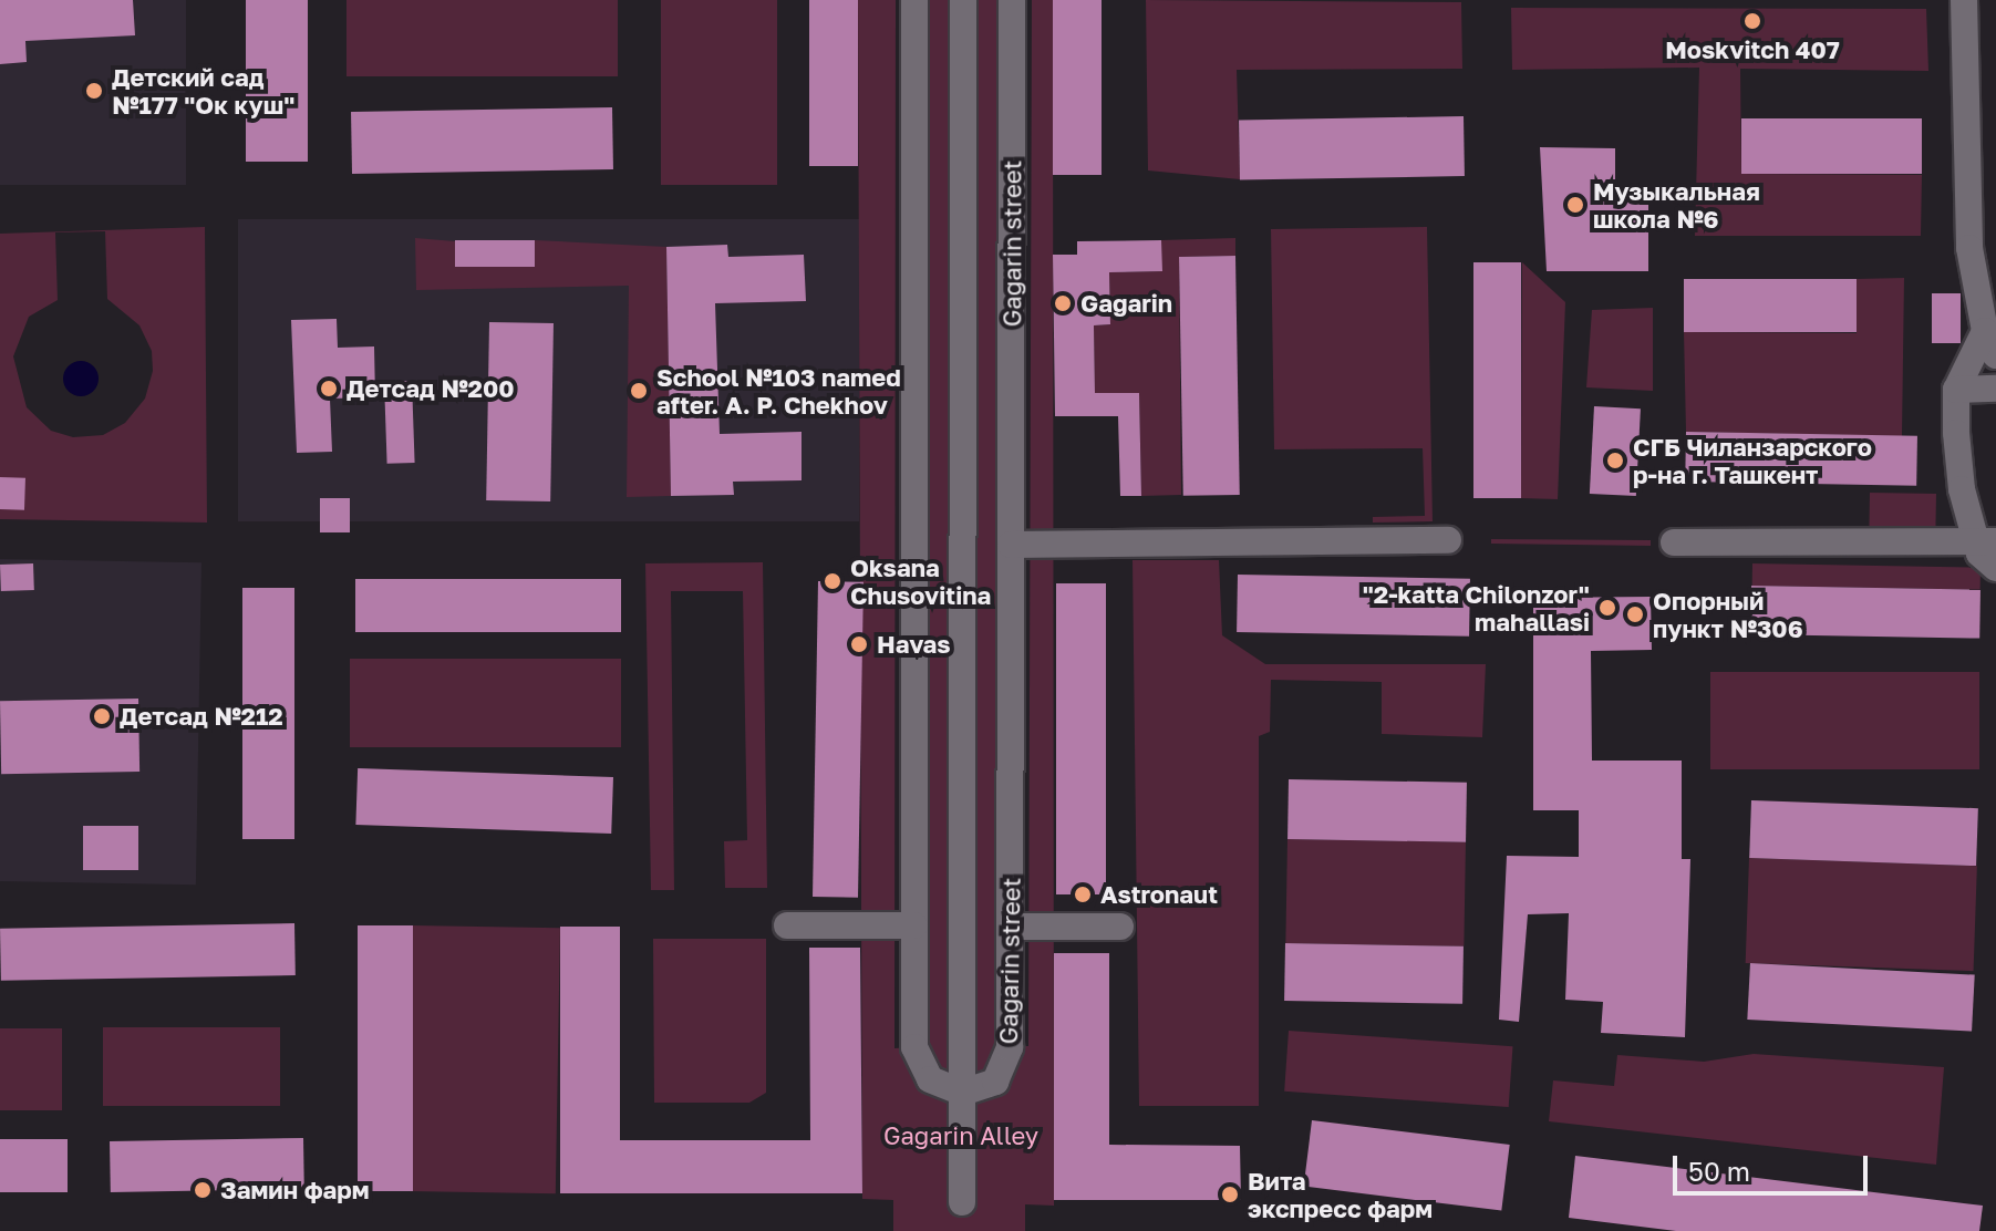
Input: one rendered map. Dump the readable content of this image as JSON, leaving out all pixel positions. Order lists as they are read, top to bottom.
{
  "streets": {
    "street": ["Gagarin street"]
  },
  "parks": ["Gagarin Alley"],
  "places": [
    "Moskvitch 407",
    "Детский сад №177 \"Ок куш\"",
    "Mузыкальная школа №6",
    "Gagarin",
    "Детсад №200",
    "School №103 named after. A. P. Chekhov",
    "СГБ Чиланзарского р-на г. Ташкент",
    "Oksana Chusovitina",
    "\"2-katta Chilonzor\" mahallasi",
    "Опорный пункт №306",
    "Havas",
    "Детсад №212",
    "Astronaut",
    "Замин фарм",
    "Вита экспресс фарм"
  ],
  "scale_bar": "50 m"
}
